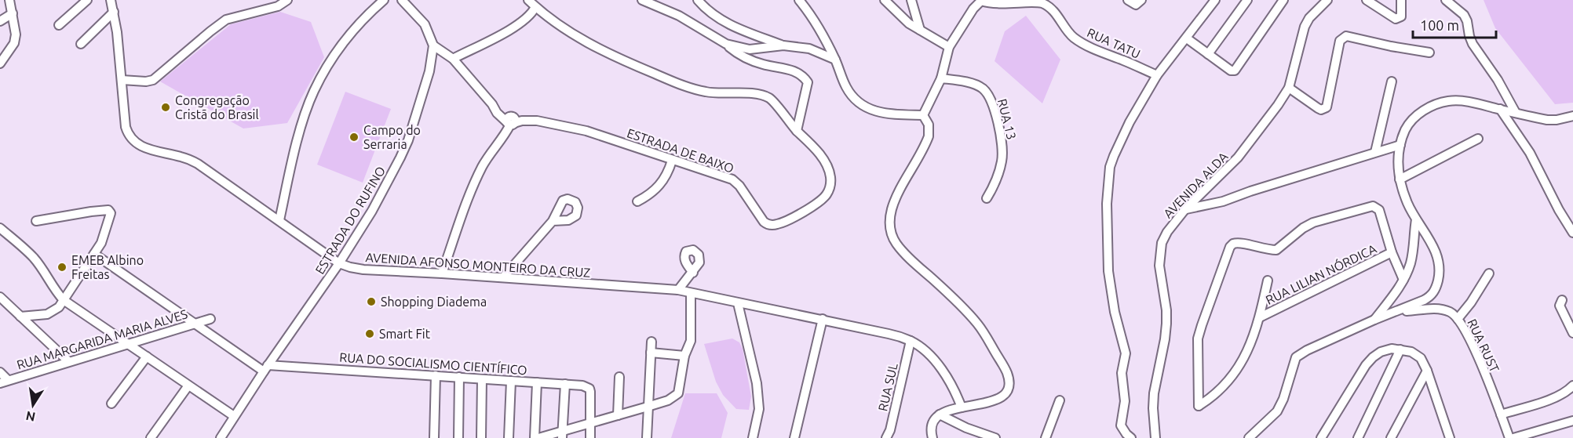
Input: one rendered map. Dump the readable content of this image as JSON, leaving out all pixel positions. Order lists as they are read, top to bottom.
{
  "streets": {
    "street": [
      "RUA TATU",
      "RUA 13",
      "ESTRADA DE BAIXO",
      "AVENIDA ALDA",
      "ESTRADA DO RUFINO",
      "AVENIDA AFONSO MONTEIRO DA CRUZ",
      "RUA LILIAN NÓRDICA",
      "RUA MARGARIDA MARIA ALVES",
      "RUA RUST",
      "RUA DO SOCIALISMO CIENTÍFICO",
      "RUA SUL"
    ]
  },
  "crossings": [
    ["RUA TATU", "RUA 13"],
    ["ESTRADA DO RUFINO", "AVENIDA AFONSO MONTEIRO DA CRUZ"],
    ["ESTRADA DO RUFINO", "RUA DO SOCIALISMO CIENTÍFICO"],
    ["AVENIDA AFONSO MONTEIRO DA CRUZ", "RUA SUL"]
  ],
  "places": [
    "Congregação Cristã do Brasil",
    "Campo do Serraria",
    "EMEB Albino Freitas",
    "Shopping Diadema",
    "Smart Fit"
  ],
  "scale_bar": "100 m",
  "north": "bottom"
}
